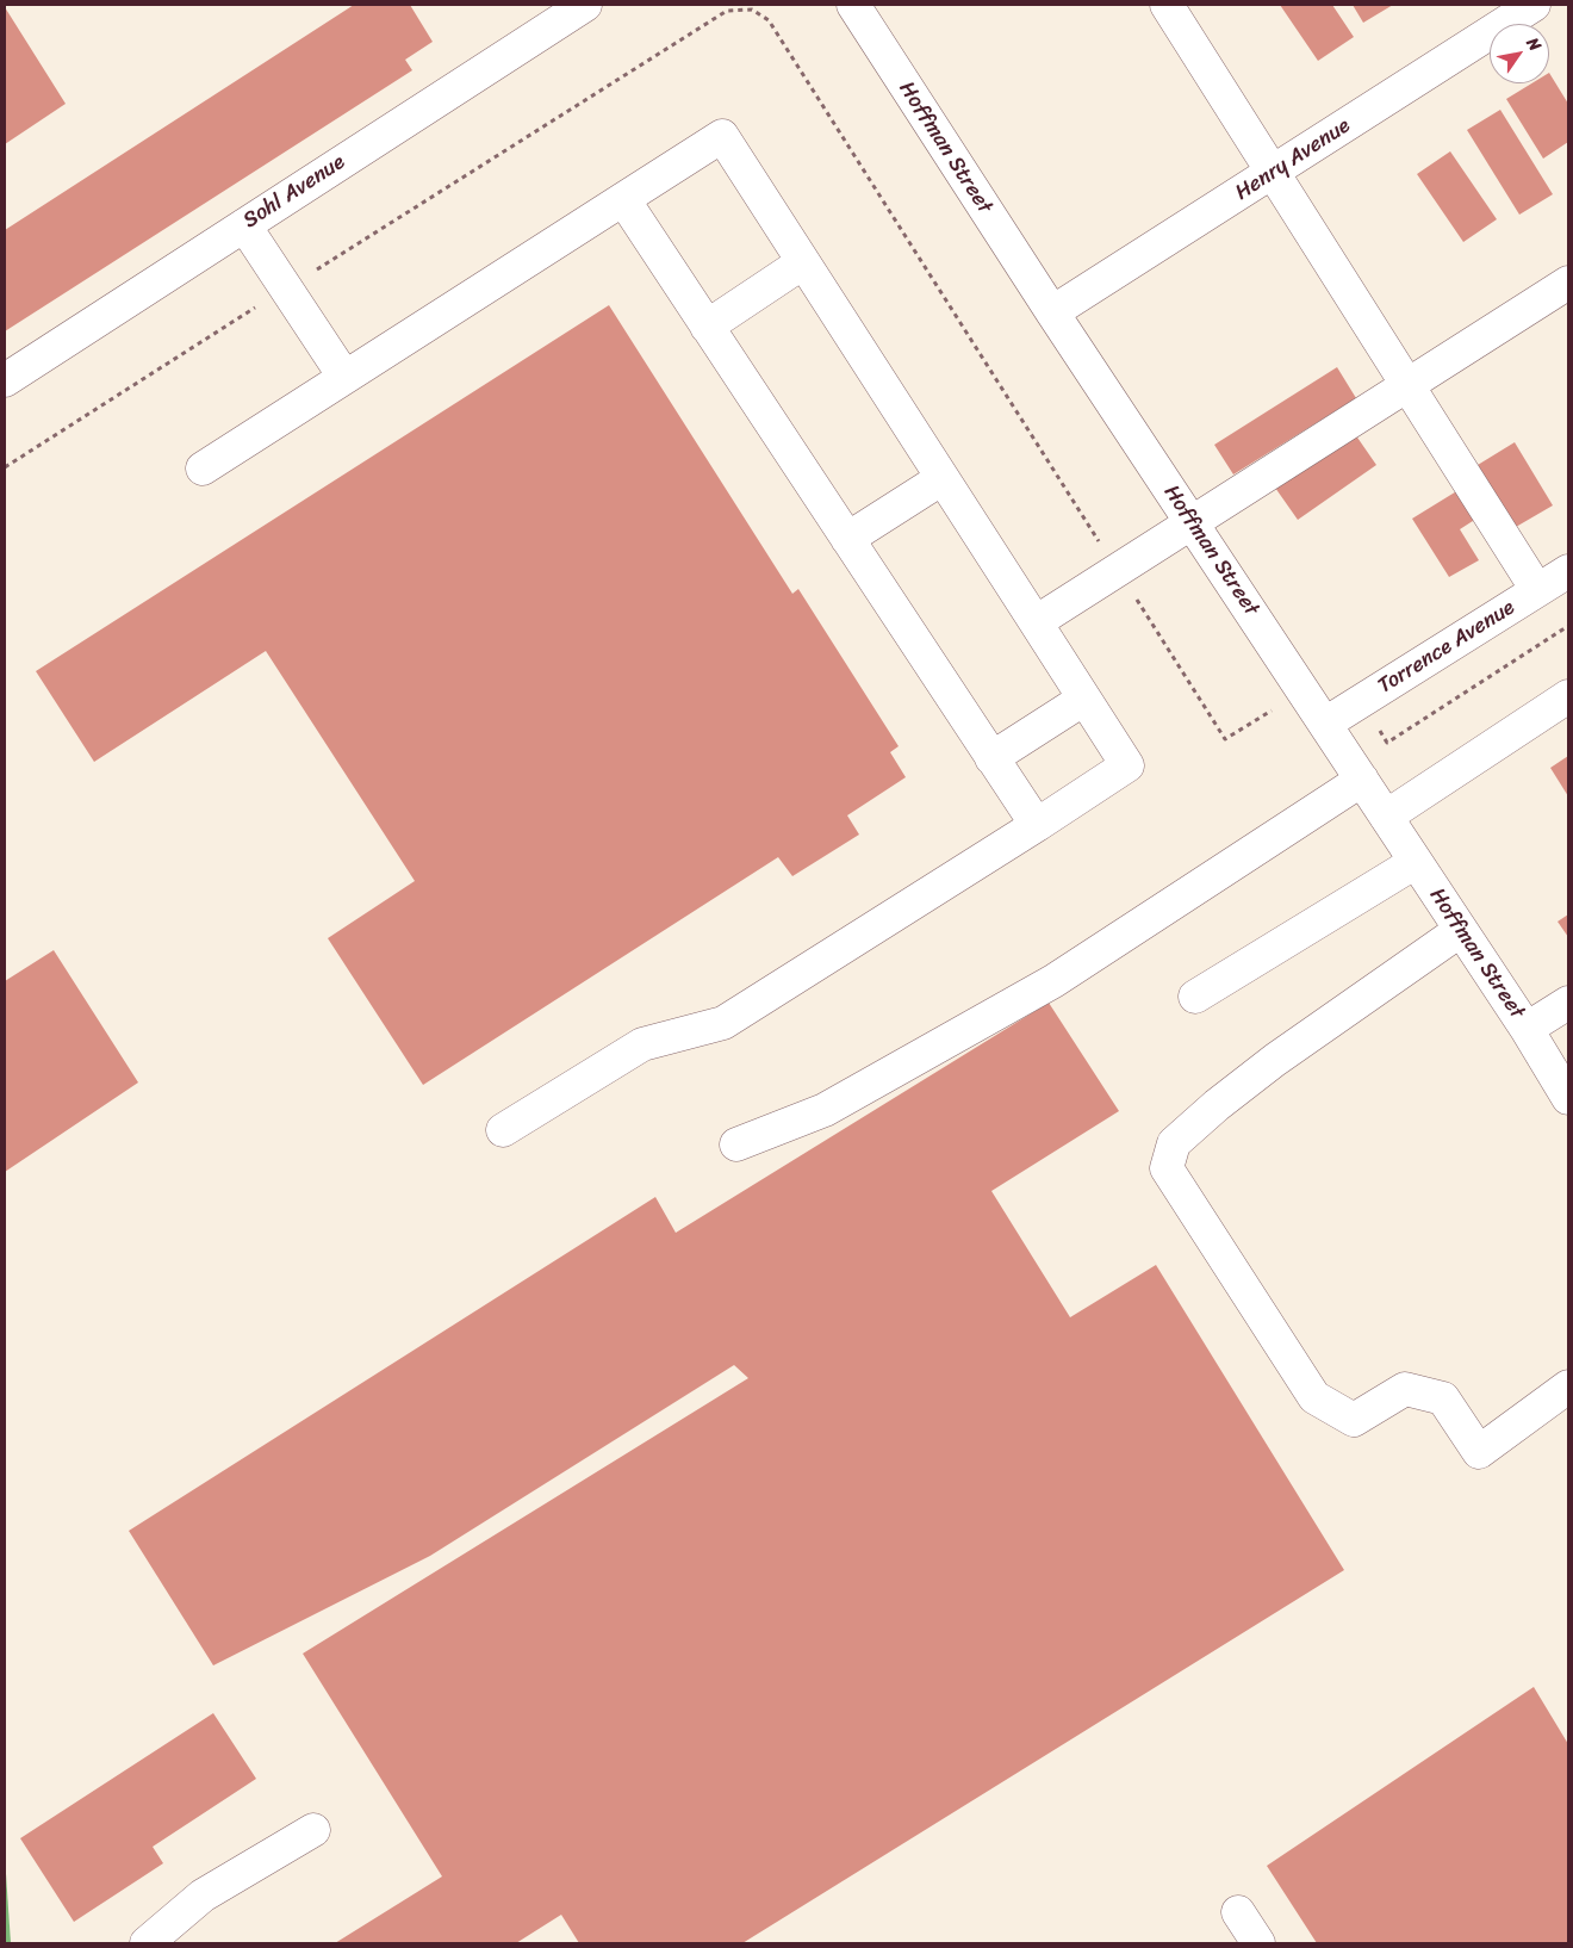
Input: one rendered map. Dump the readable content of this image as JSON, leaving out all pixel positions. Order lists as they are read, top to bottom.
{
  "streets": {
    "street": [
      "Hoffman Street",
      "Henry Avenue",
      "Sohl Avenue",
      "Torrence Avenue"
    ]
  },
  "crossings": [
    ["Hoffman Street", "Henry Avenue"],
    ["Hoffman Street", "Torrence Avenue"]
  ],
  "north": "top right"
}
